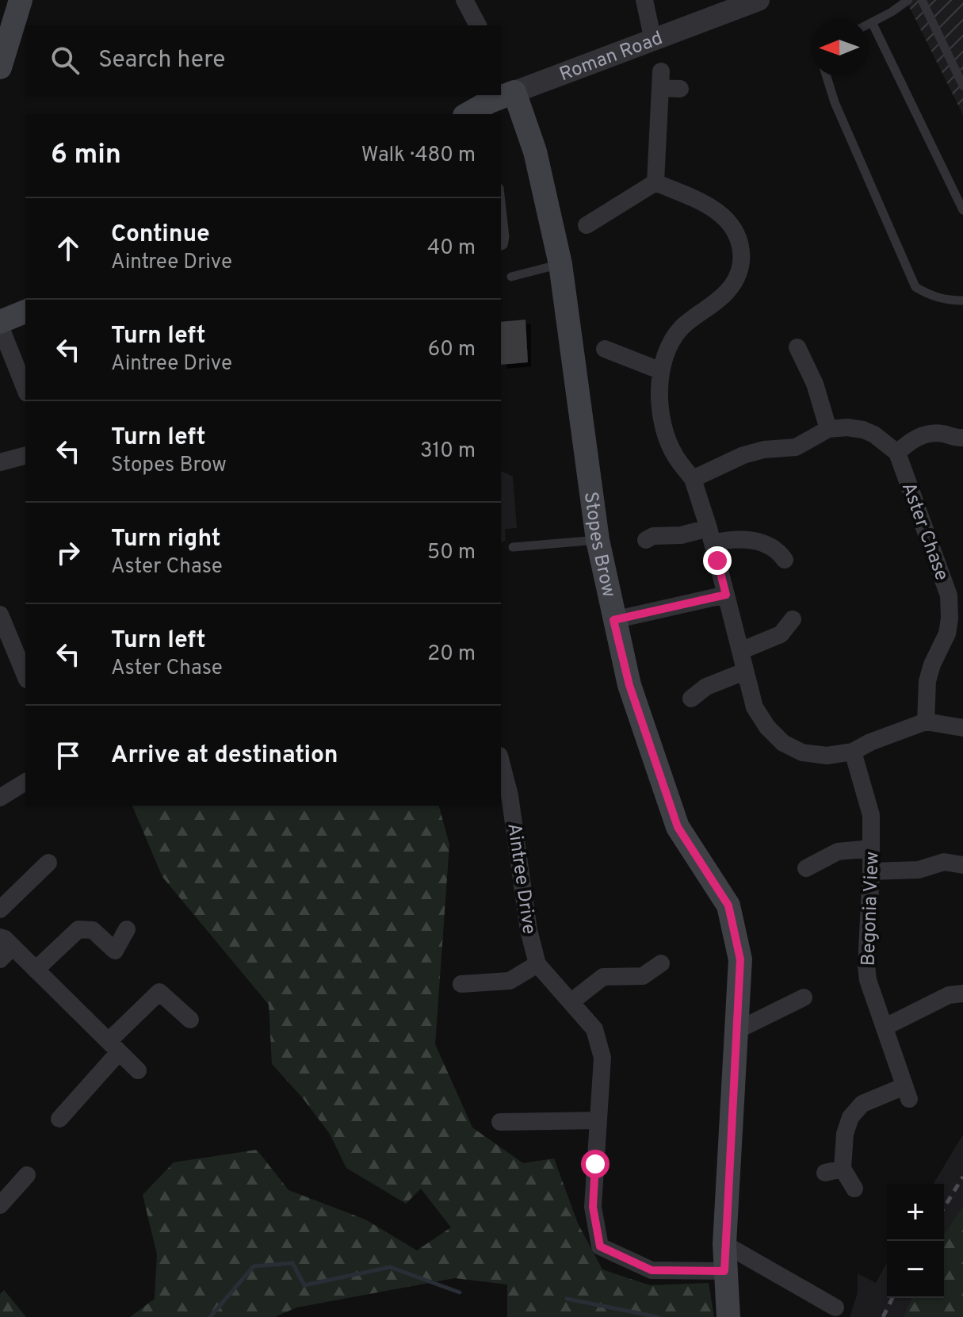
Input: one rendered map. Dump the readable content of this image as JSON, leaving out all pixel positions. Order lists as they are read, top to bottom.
{
  "streets": {
    "main road": ["Roman Road", "Stopes Brow"],
    "street": ["Aster Chase", "Aintree Drive", "Begonia View"]
  },
  "crossings": [
    ["Roman Road", "Stopes Brow"],
    ["Stopes Brow", "Aintree Drive"]
  ],
  "north": "left",
  "page": {
    "search": "Search here",
    "heading": ["6 min", "Walk · 480 m"],
    "list": [
      ["Continue", "Aintree Drive", "40 m"],
      ["Turn left", "Aintree Drive", "60 m"],
      ["Turn left", "Stopes Brow", "310 m"],
      ["Turn right", "Aster Chase", "50 m"],
      ["Turn left", "Aster Chase", "20 m"],
      "Arrive at destination"
    ],
    "map_buttons": ["+", "−"]
  }
}
